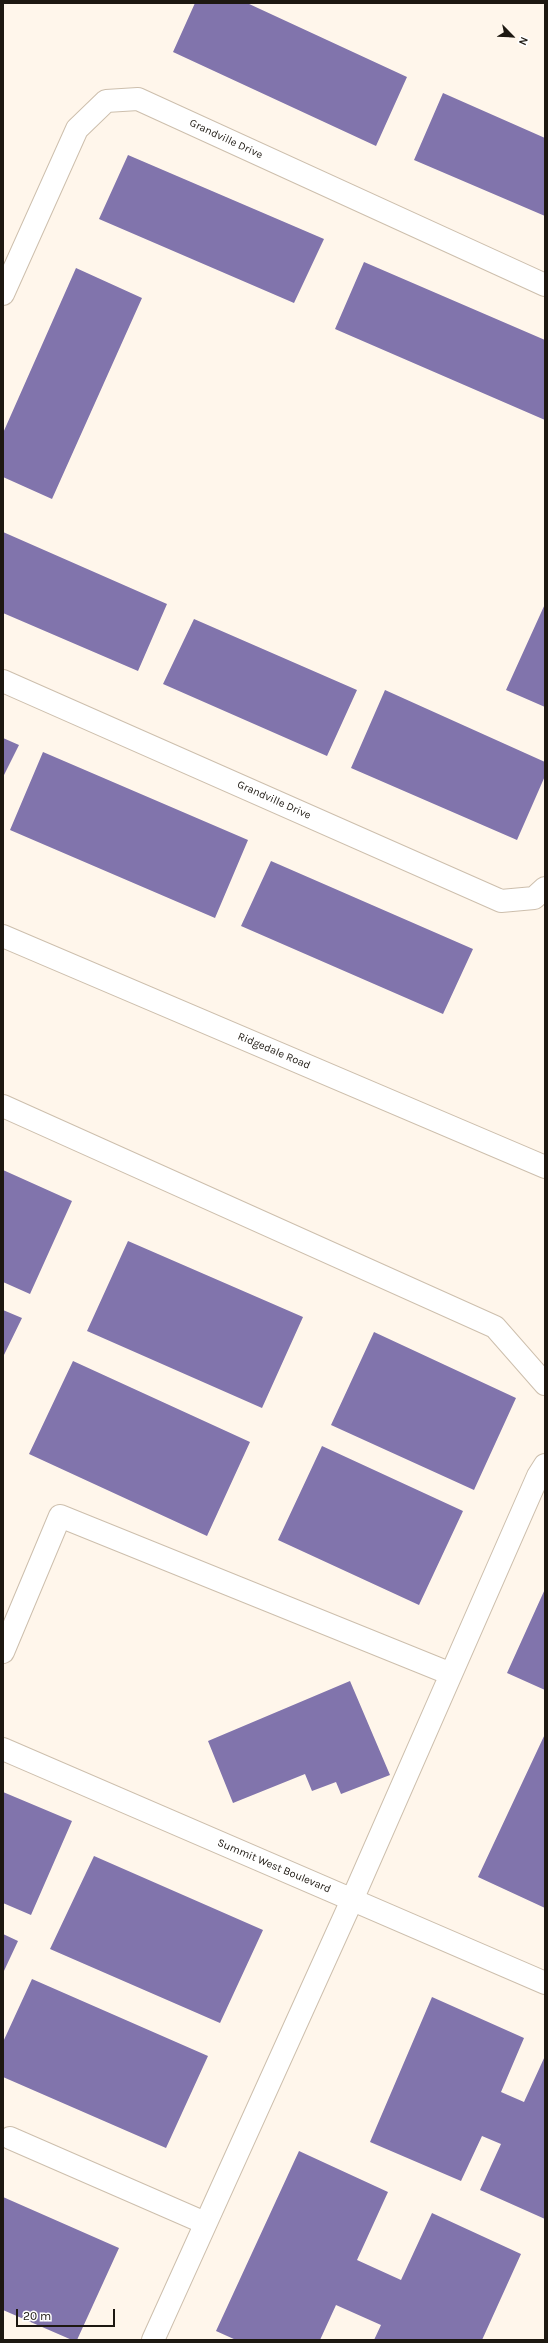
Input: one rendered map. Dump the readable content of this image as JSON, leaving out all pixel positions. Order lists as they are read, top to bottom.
{
  "streets": {
    "street": ["Grandville Drive", "Ridgedale Road", "Summit West Boulevard"]
  },
  "scale_bar": "20 m",
  "north": "bottom right"
}
